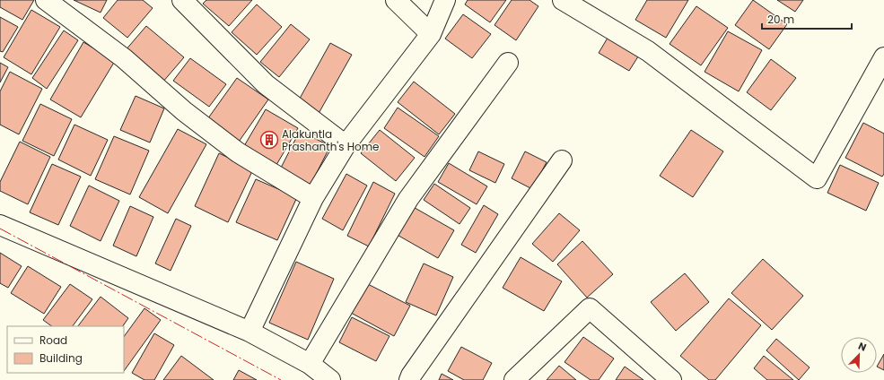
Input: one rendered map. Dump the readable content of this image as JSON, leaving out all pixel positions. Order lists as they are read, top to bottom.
{
  "places": {
    "building": ["Alakuntla Prashanth's Home"]
  },
  "legend": ["Road", "Building"],
  "scale_bar": "20 m",
  "north": "top right"
}
